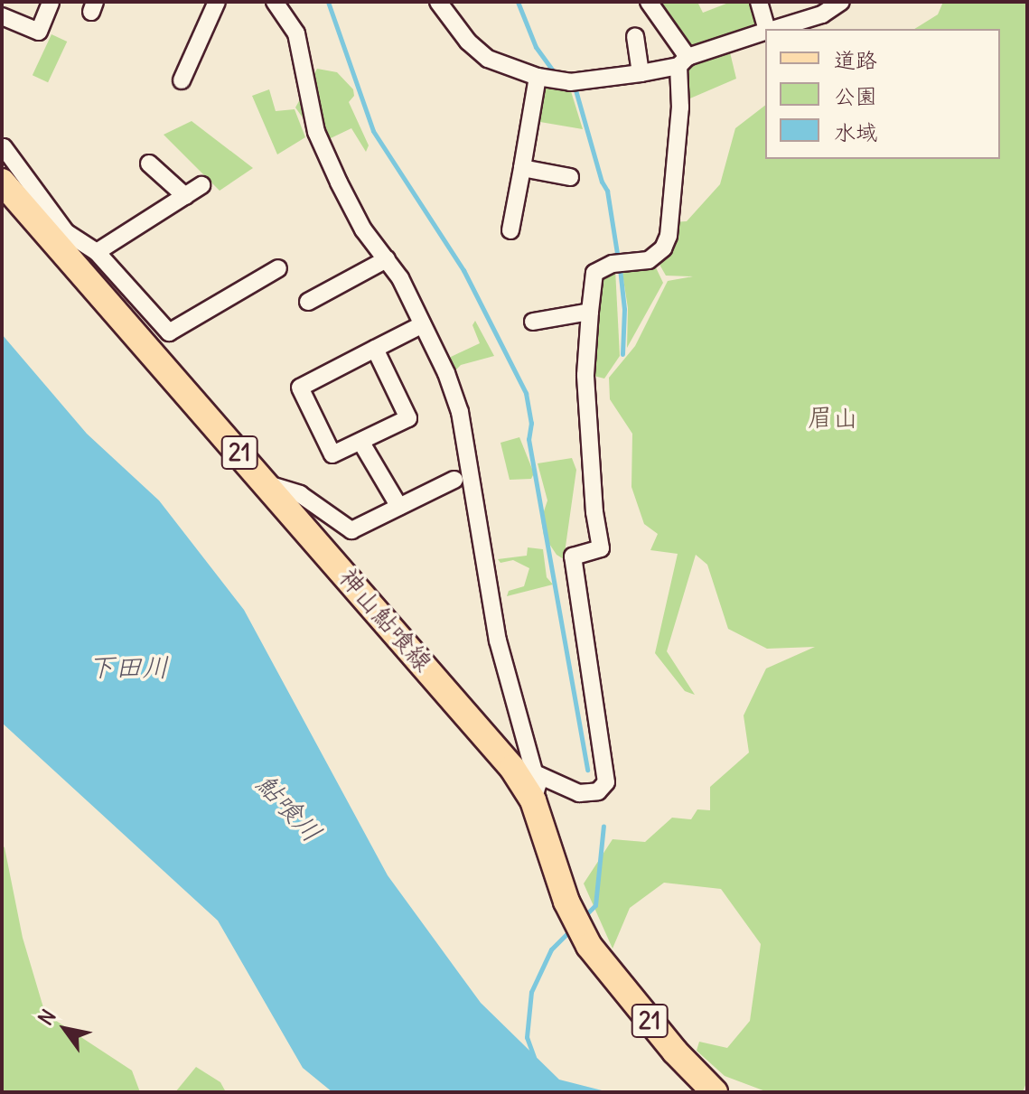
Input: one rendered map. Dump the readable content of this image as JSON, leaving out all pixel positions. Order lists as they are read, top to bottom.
{
  "streets": {
    "main road": ["21", "神山鮎喰線"]
  },
  "water": ["下田川", "鮎喰川"],
  "parks": ["眉山"],
  "legend": ["道路", "公園", "水域"],
  "north": "top left"
}
